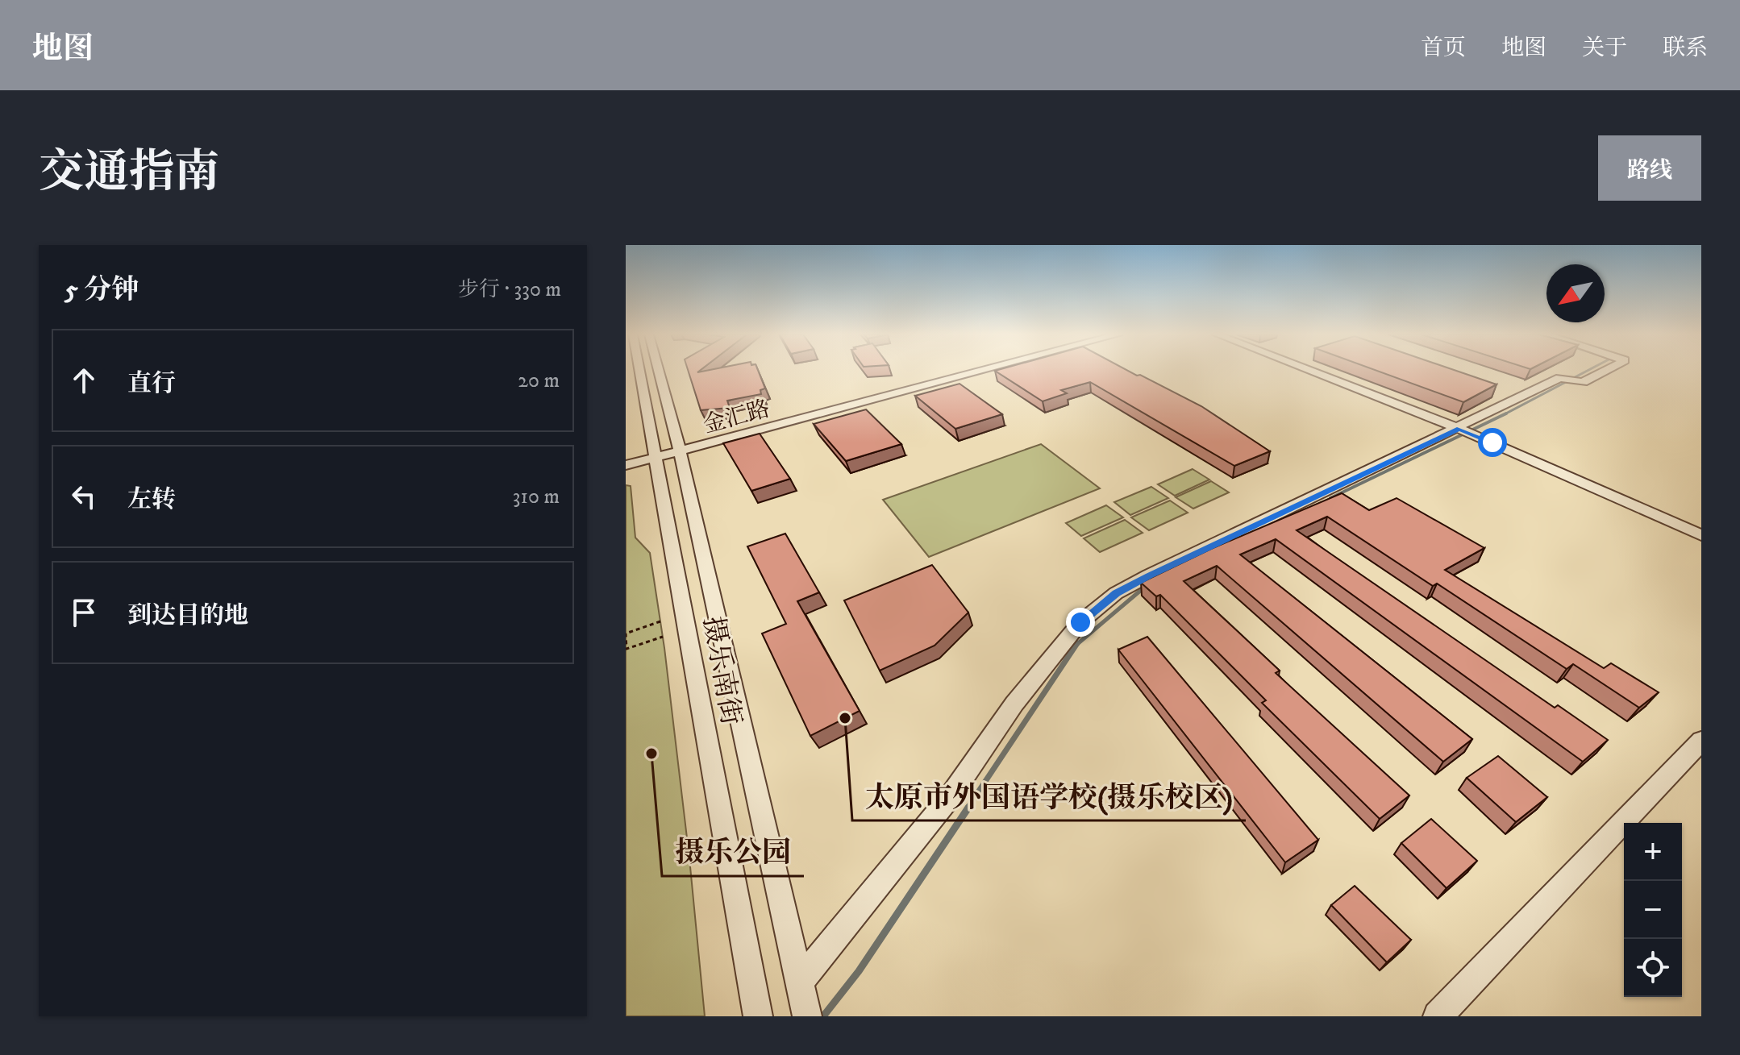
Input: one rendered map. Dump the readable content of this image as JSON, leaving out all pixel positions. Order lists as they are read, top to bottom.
{
  "streets": {
    "street": ["金汇路", "摄乐南街"]
  },
  "crossings": [
    ["金汇路", "摄乐南街"]
  ],
  "places": ["太原市外国语学校(摄乐校区)", "摄乐公园"],
  "north": "bottom left",
  "page": {
    "header": "地图",
    "nav": [
      "首页",
      "地图",
      "关于",
      "联系"
    ],
    "title": "交通指南",
    "buttons": "路线",
    "heading": ["5 分钟", "步行 · 330 m"],
    "list": [
      ["直行", "20 m"],
      ["左转", "310 m"],
      "到达目的地"
    ],
    "map_buttons": ["+", "−"]
  }
}
